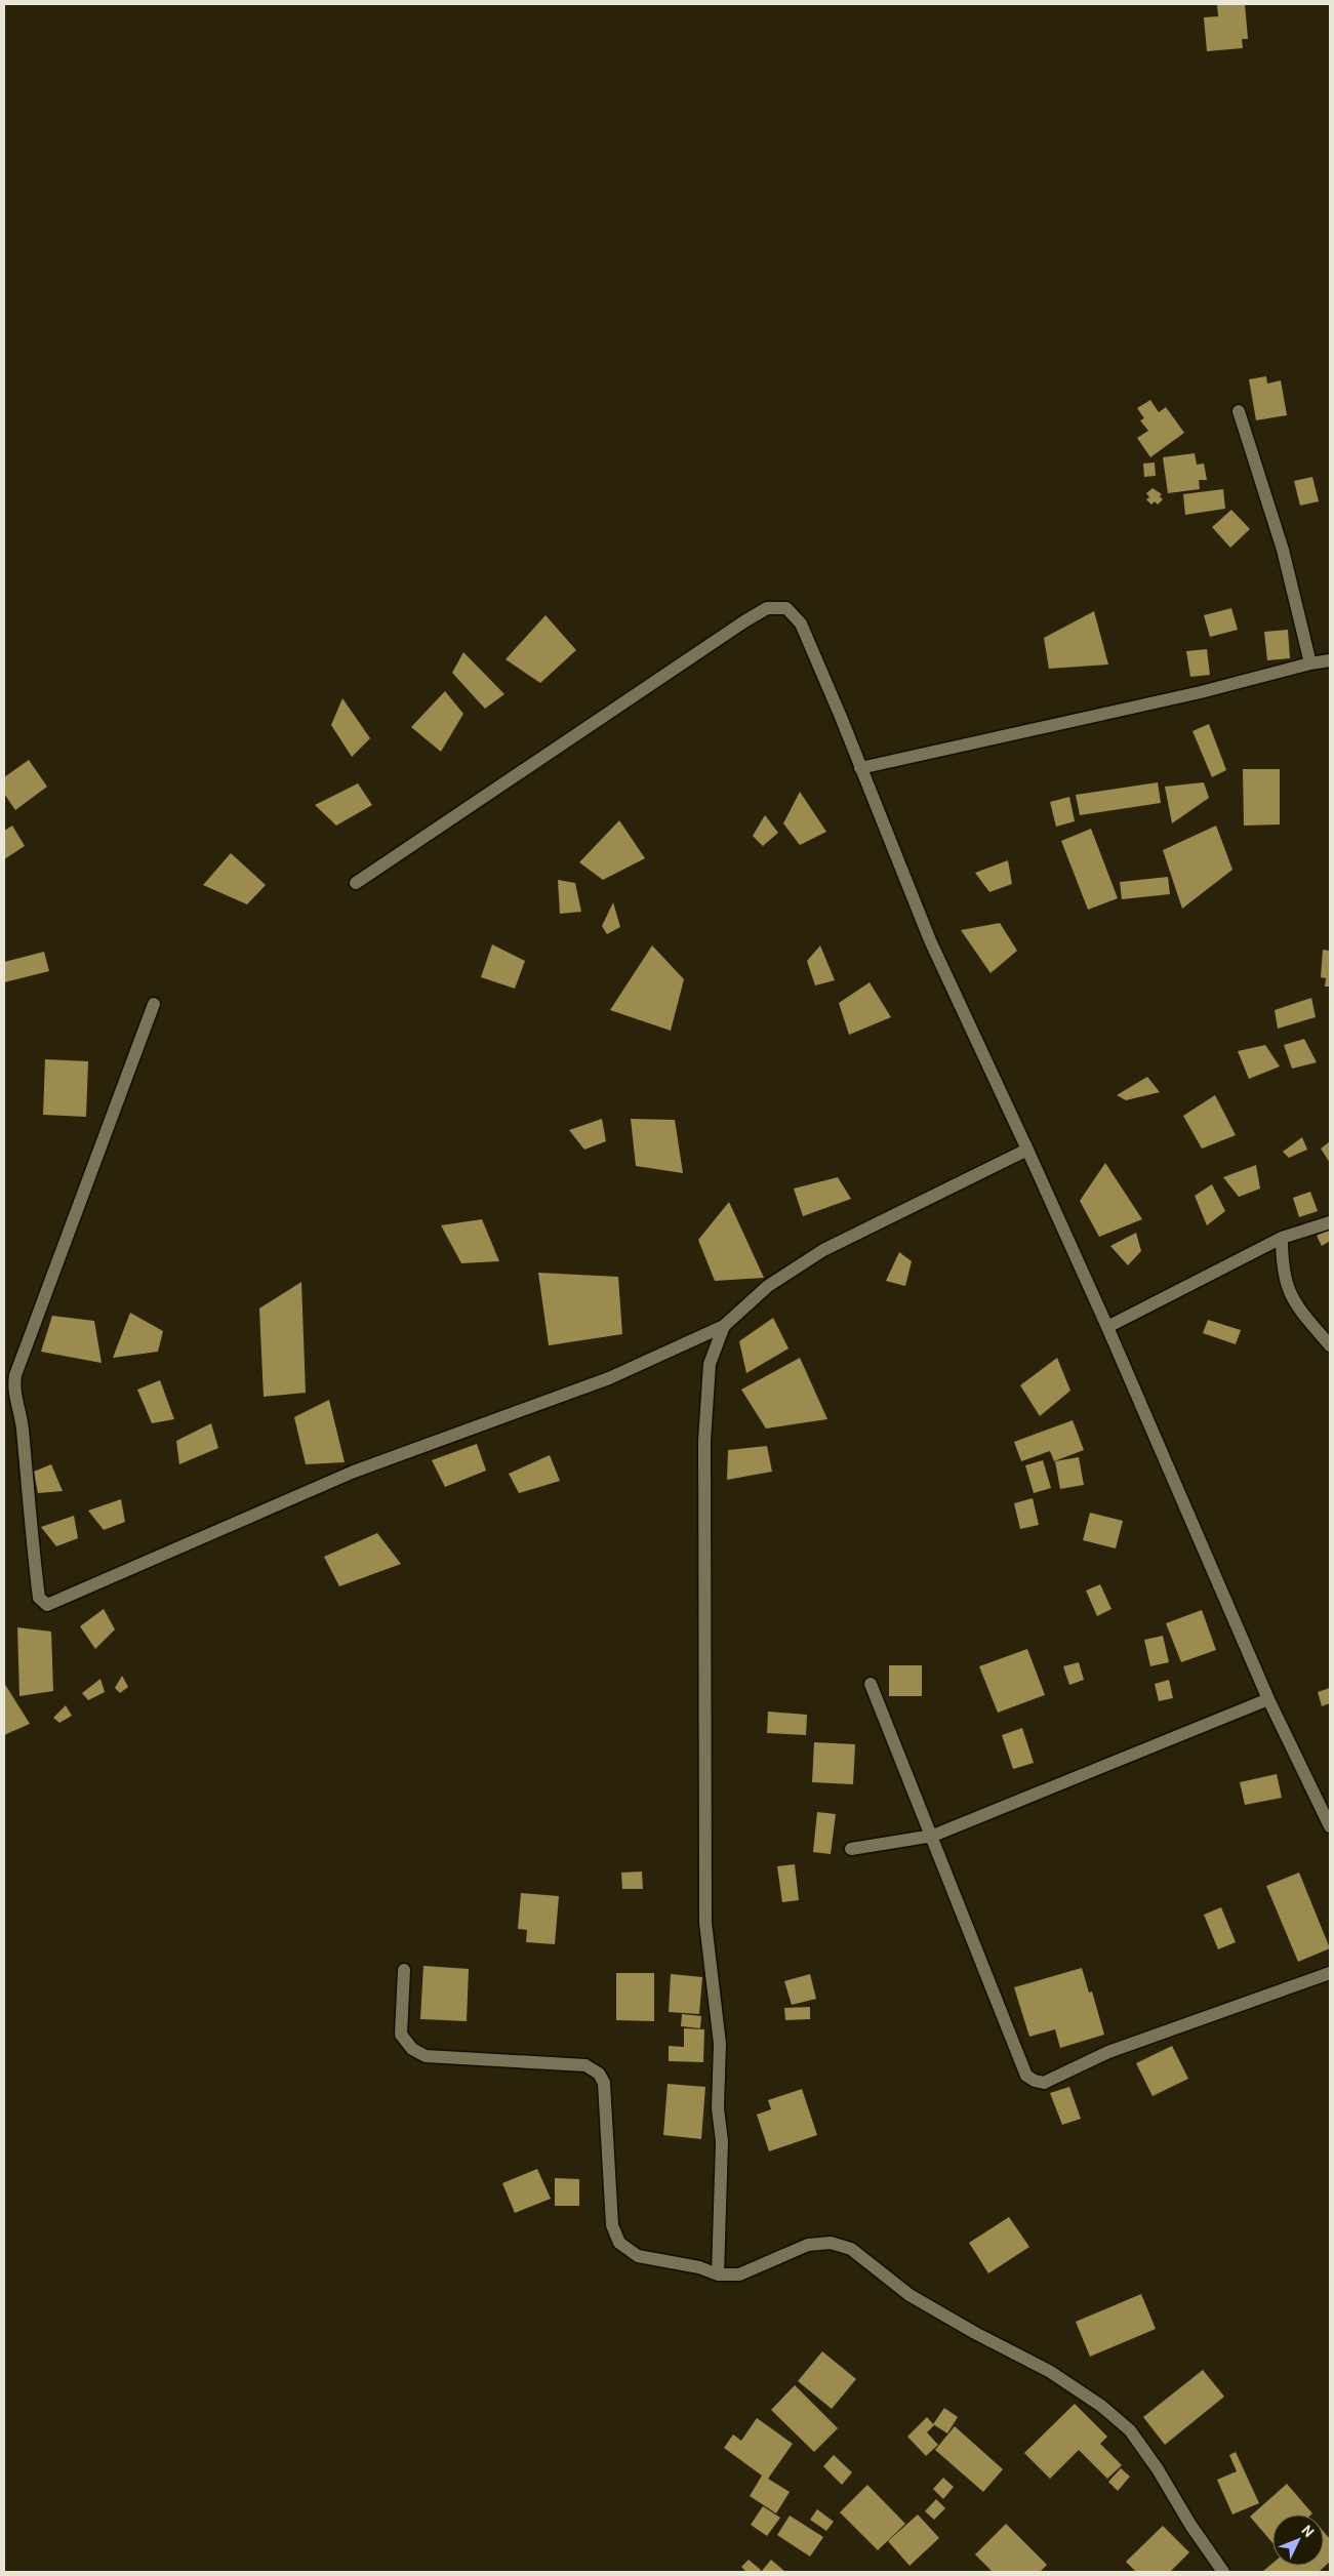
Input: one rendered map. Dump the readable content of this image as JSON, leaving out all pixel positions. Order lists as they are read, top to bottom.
{
  "north": "top right"
}
